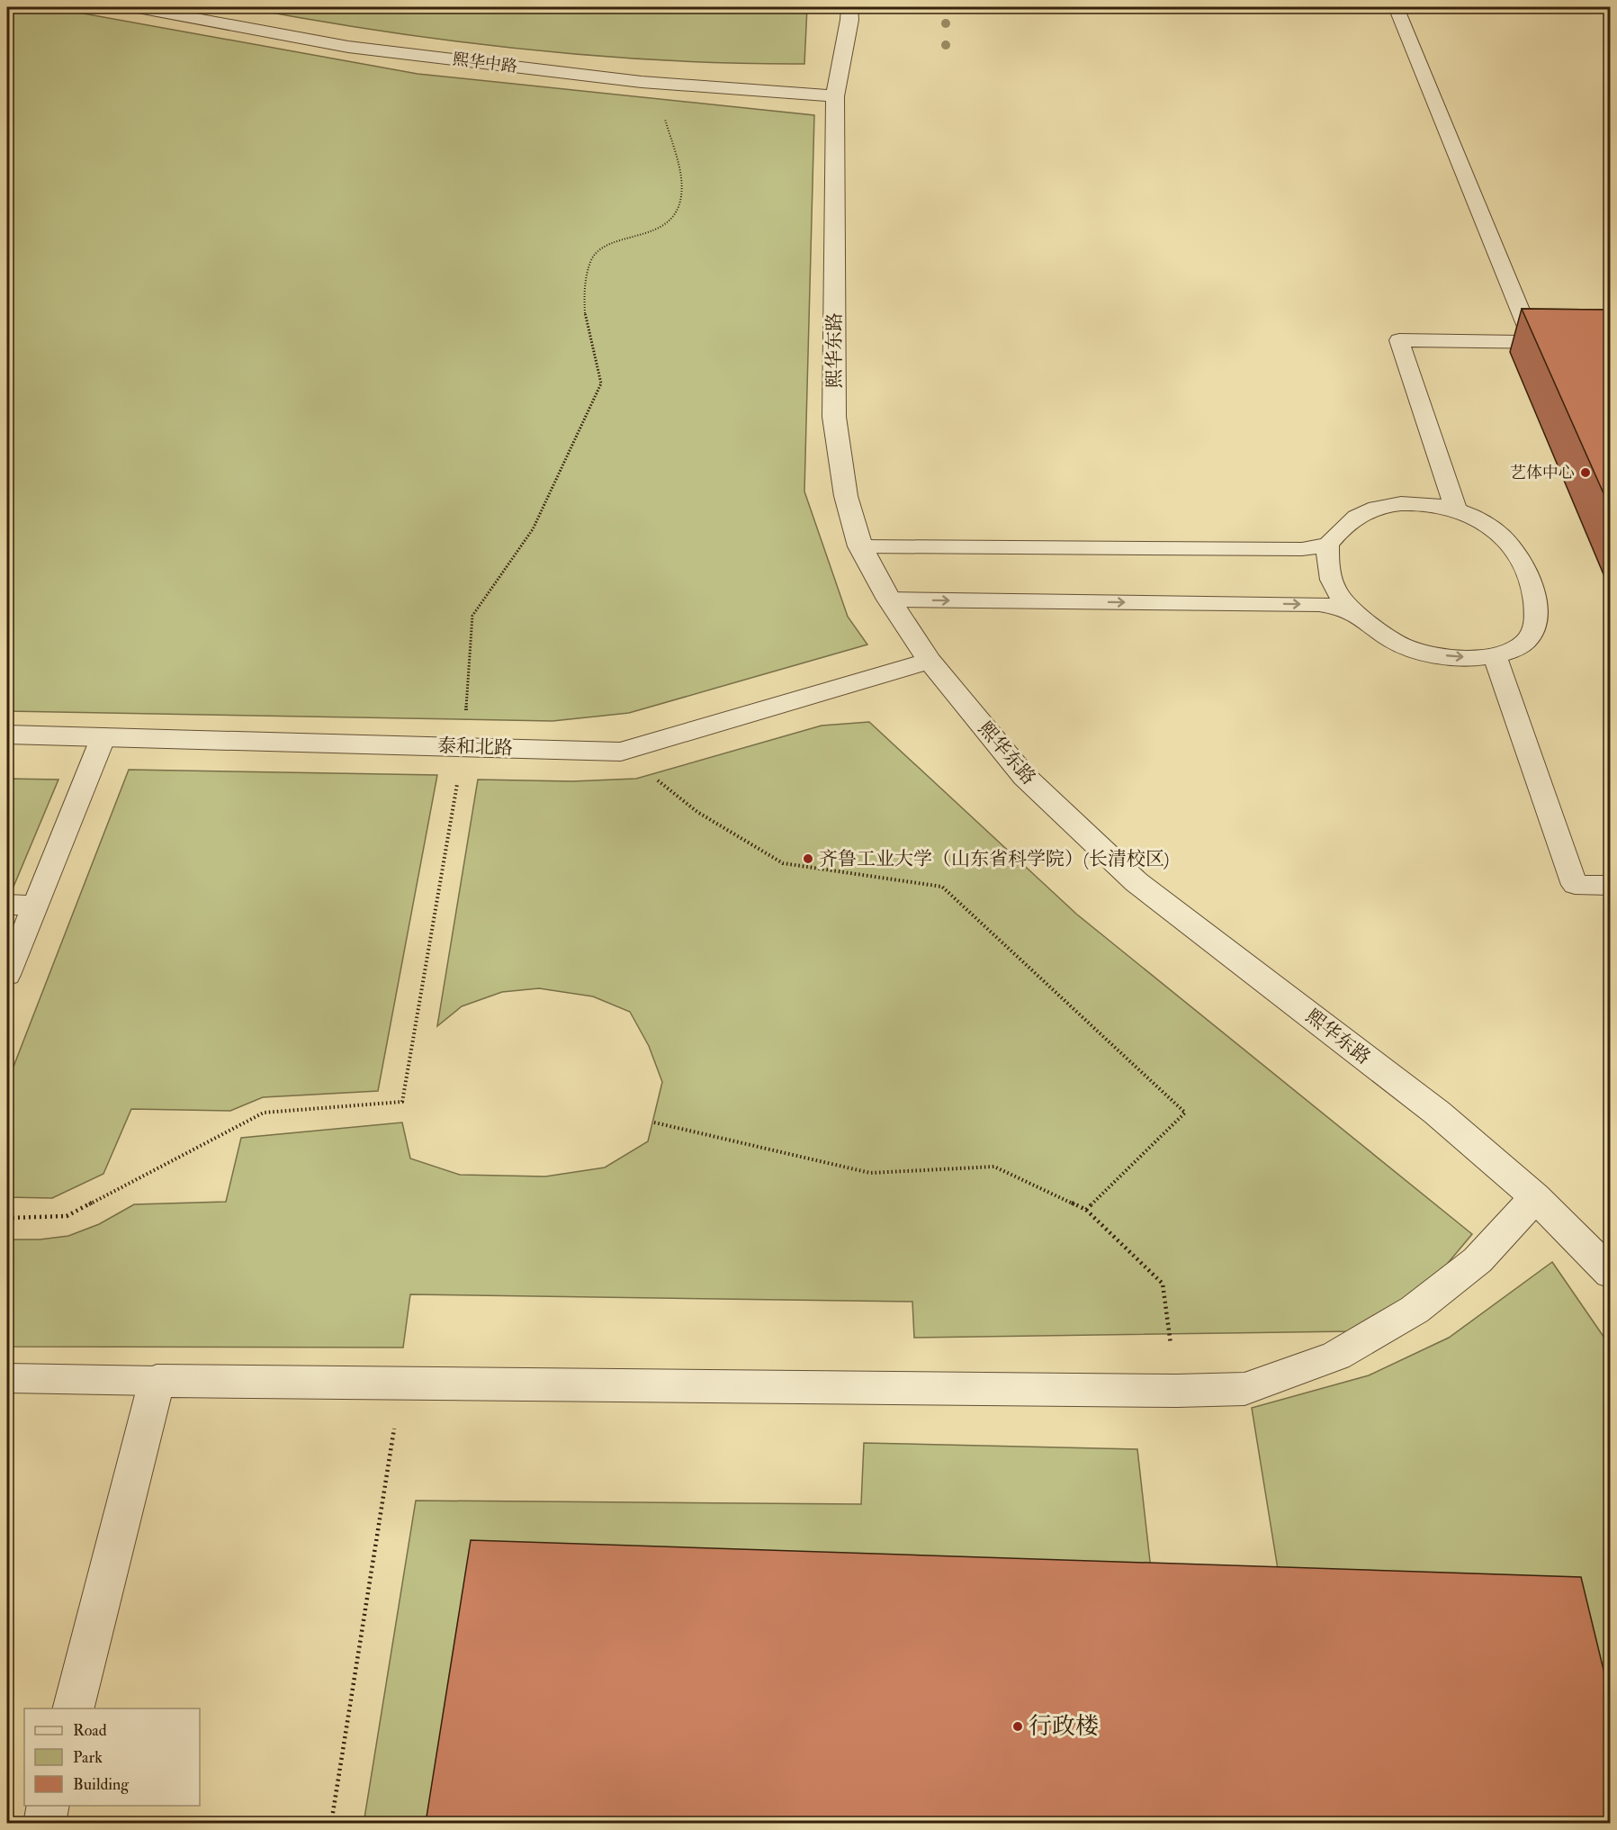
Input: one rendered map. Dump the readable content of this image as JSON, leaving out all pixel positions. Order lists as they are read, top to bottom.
{
  "streets": {
    "street": ["熙华中路", "熙华东路", "泰和北路"]
  },
  "crossings": [
    ["熙华中路", "熙华东路"],
    ["熙华东路", "泰和北路"]
  ],
  "places": ["艺体中心", "齐鲁工业大学（山东省科学院）(长清校区)", "行政楼"],
  "legend": ["Road", "Park", "Building"]
}
